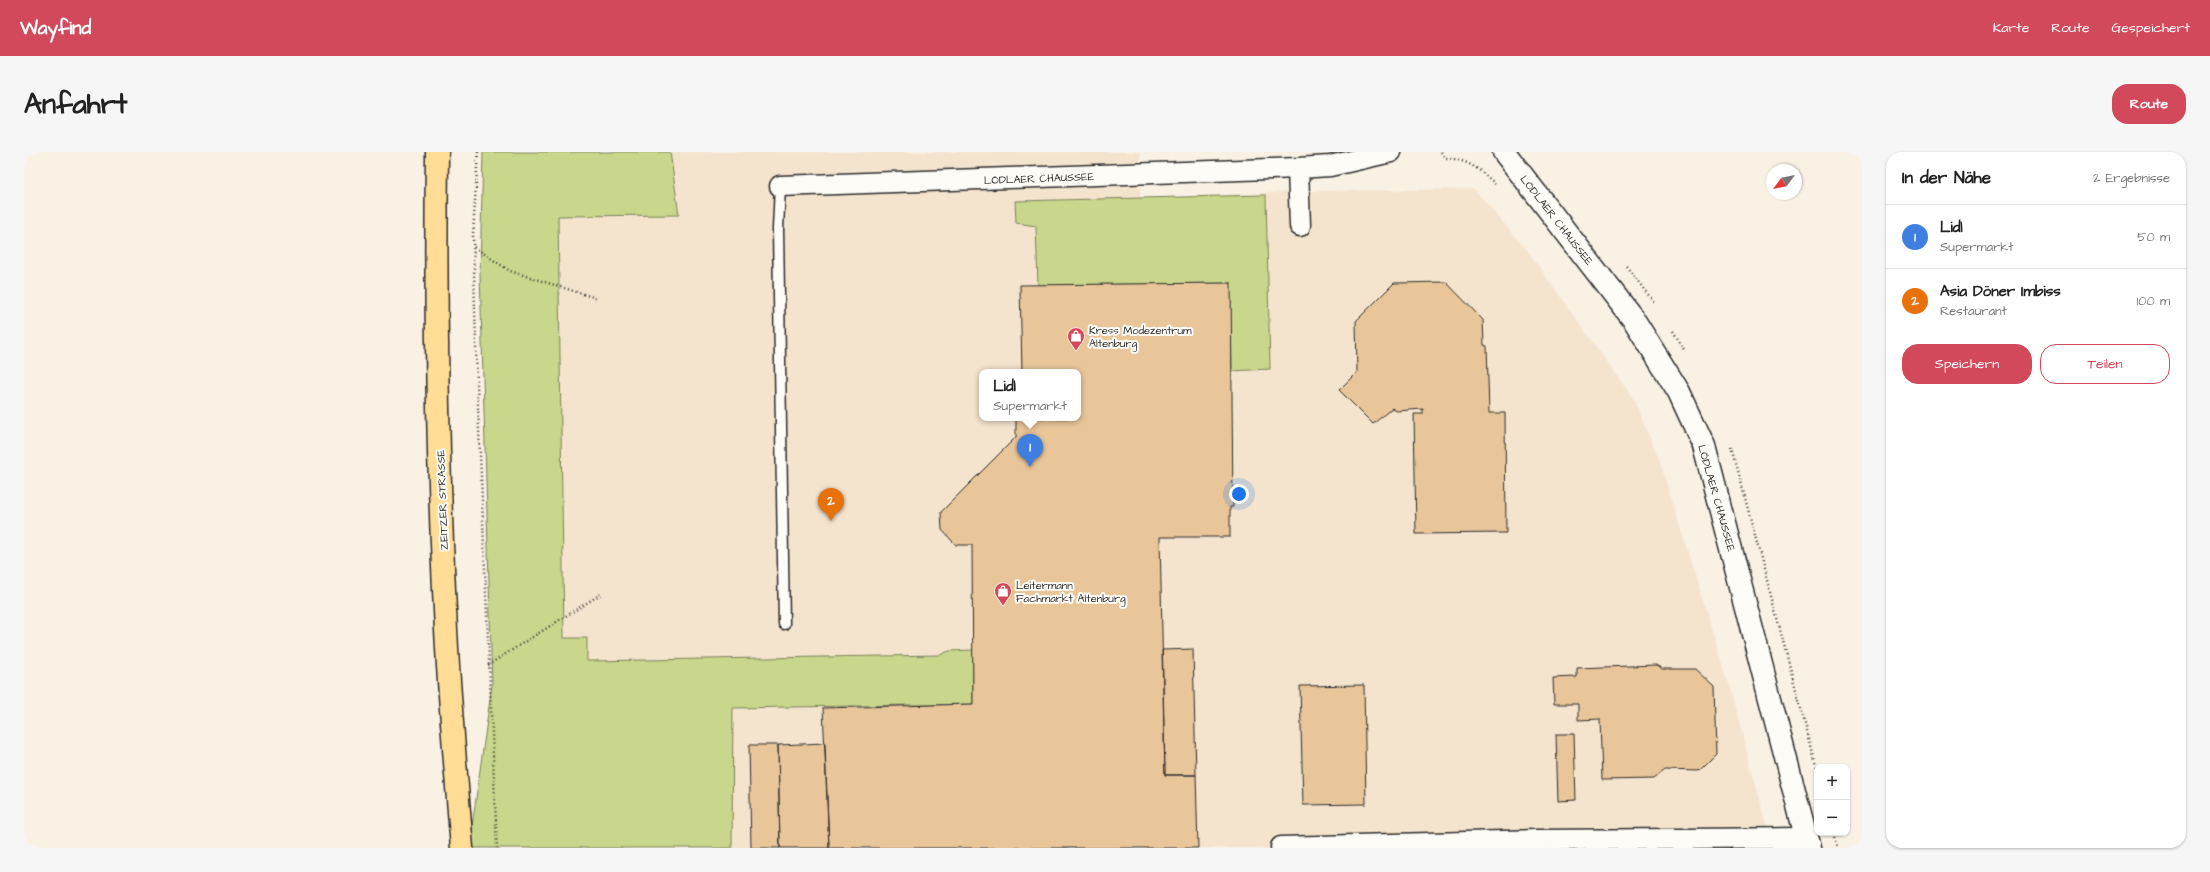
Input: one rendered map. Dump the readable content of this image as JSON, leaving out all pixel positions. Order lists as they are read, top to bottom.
{
  "streets": {
    "main road": ["ZEITZER STRASSE"],
    "street": ["LÖDLAER CHAUSSEE"]
  },
  "places": {
    "shop": ["Kress Modezentrum Altenburg", "Leitermann Fachmarkt Altenburg"]
  },
  "north": "bottom left",
  "page": {
    "header": "Wayfind",
    "nav": ["Karte", "Route", "Gespeichert"],
    "buttons": [
      "Route",
      ["Speichern", "Teilen"]
    ],
    "title": "Anfahrt",
    "heading": ["In der Nähe", "2 Ergebnisse"],
    "list": [
      {
        "mark": "1",
        "name": "Lidl",
        "note": "Supermarkt",
        "value": "50 m"
      },
      {
        "mark": "2",
        "name": "Asia Döner Imbiss",
        "note": "Restaurant",
        "value": "100 m"
      }
    ],
    "popup": ["Lidl", "Supermarkt"],
    "pins": ["1", "2"],
    "map_buttons": ["+", "−"]
  }
}
